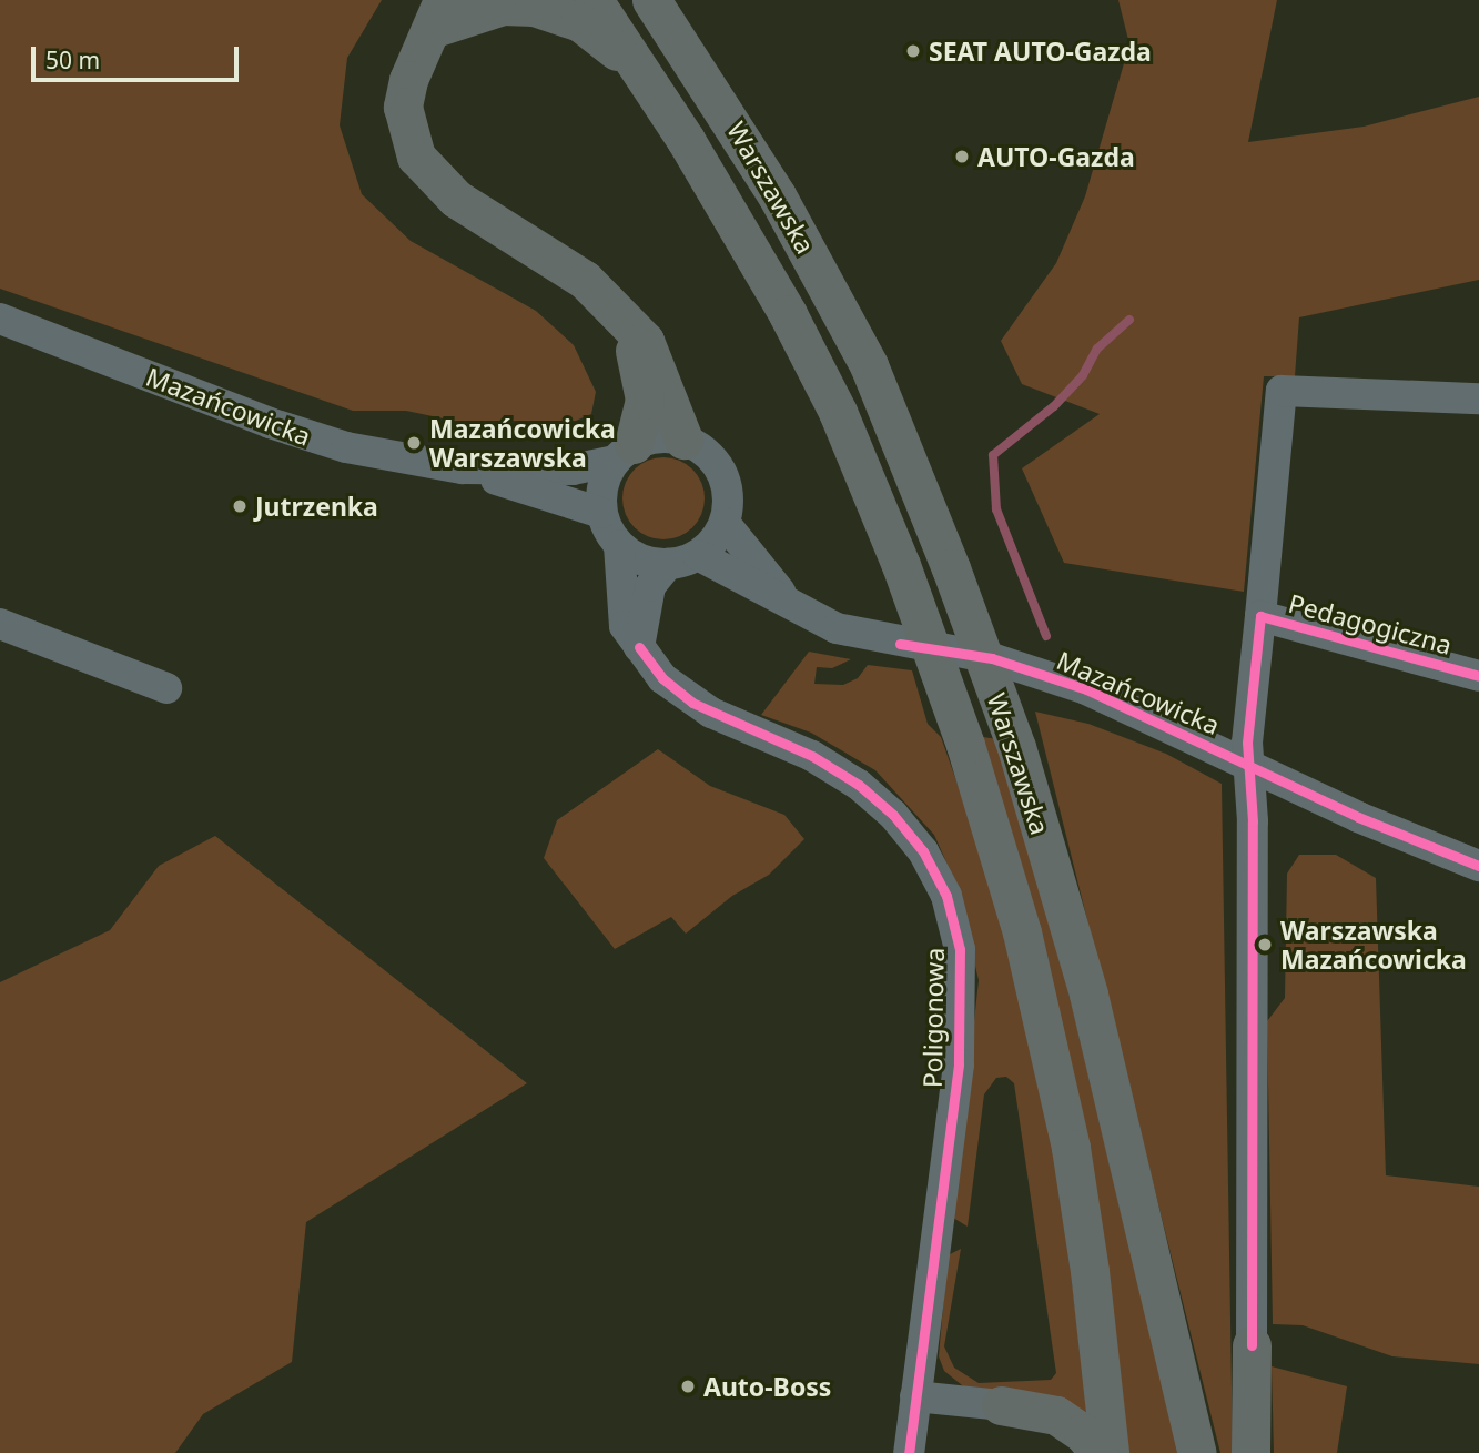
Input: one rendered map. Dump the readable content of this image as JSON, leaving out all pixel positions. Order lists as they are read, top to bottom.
{
  "streets": {
    "main road": ["Warszawska"],
    "street": ["Mazańcowicka", "Pedagogiczna", "Poligonowa"]
  },
  "crossings": [
    ["Mazańcowicka", "Pedagogiczna"],
    ["Mazańcowicka", "Poligonowa"]
  ],
  "places": [
    "SEAT AUTO-Gazda",
    "AUTO-Gazda",
    "Mazańcowicka Warszawska",
    "Jutrzenka",
    "Warszawska Mazańcowicka",
    "Auto-Boss"
  ],
  "scale_bar": "50 m"
}
